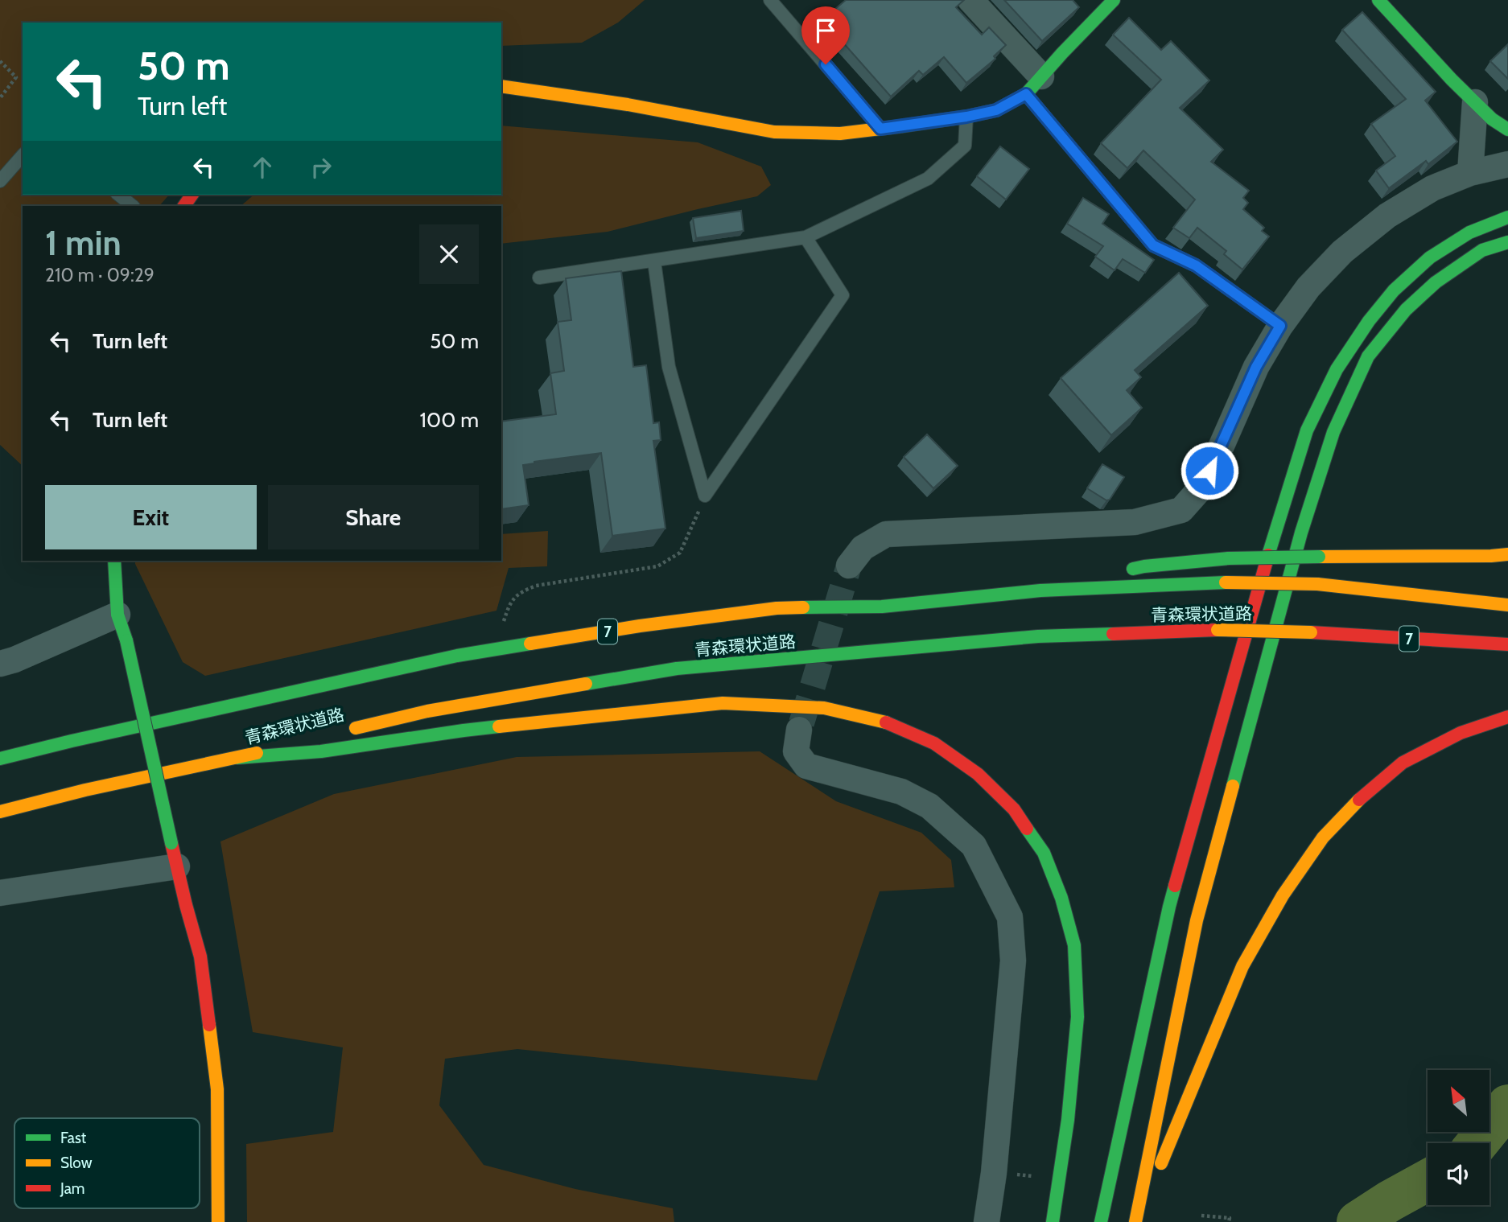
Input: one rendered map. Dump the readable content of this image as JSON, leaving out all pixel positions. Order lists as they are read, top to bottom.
{
  "streets": {
    "main road": ["青森環状道路", "7"]
  },
  "legend": ["Fast", "Slow", "Jam"],
  "north": "top left",
  "page": {
    "turn": ["50 m", "Turn left"],
    "heading": ["1 min", "210 m · 09:29"],
    "list": [
      {
        "name": "Turn left",
        "value": "50 m"
      },
      {
        "name": "Turn left",
        "value": "100 m"
      }
    ],
    "buttons": ["Exit", "Share"]
  }
}
